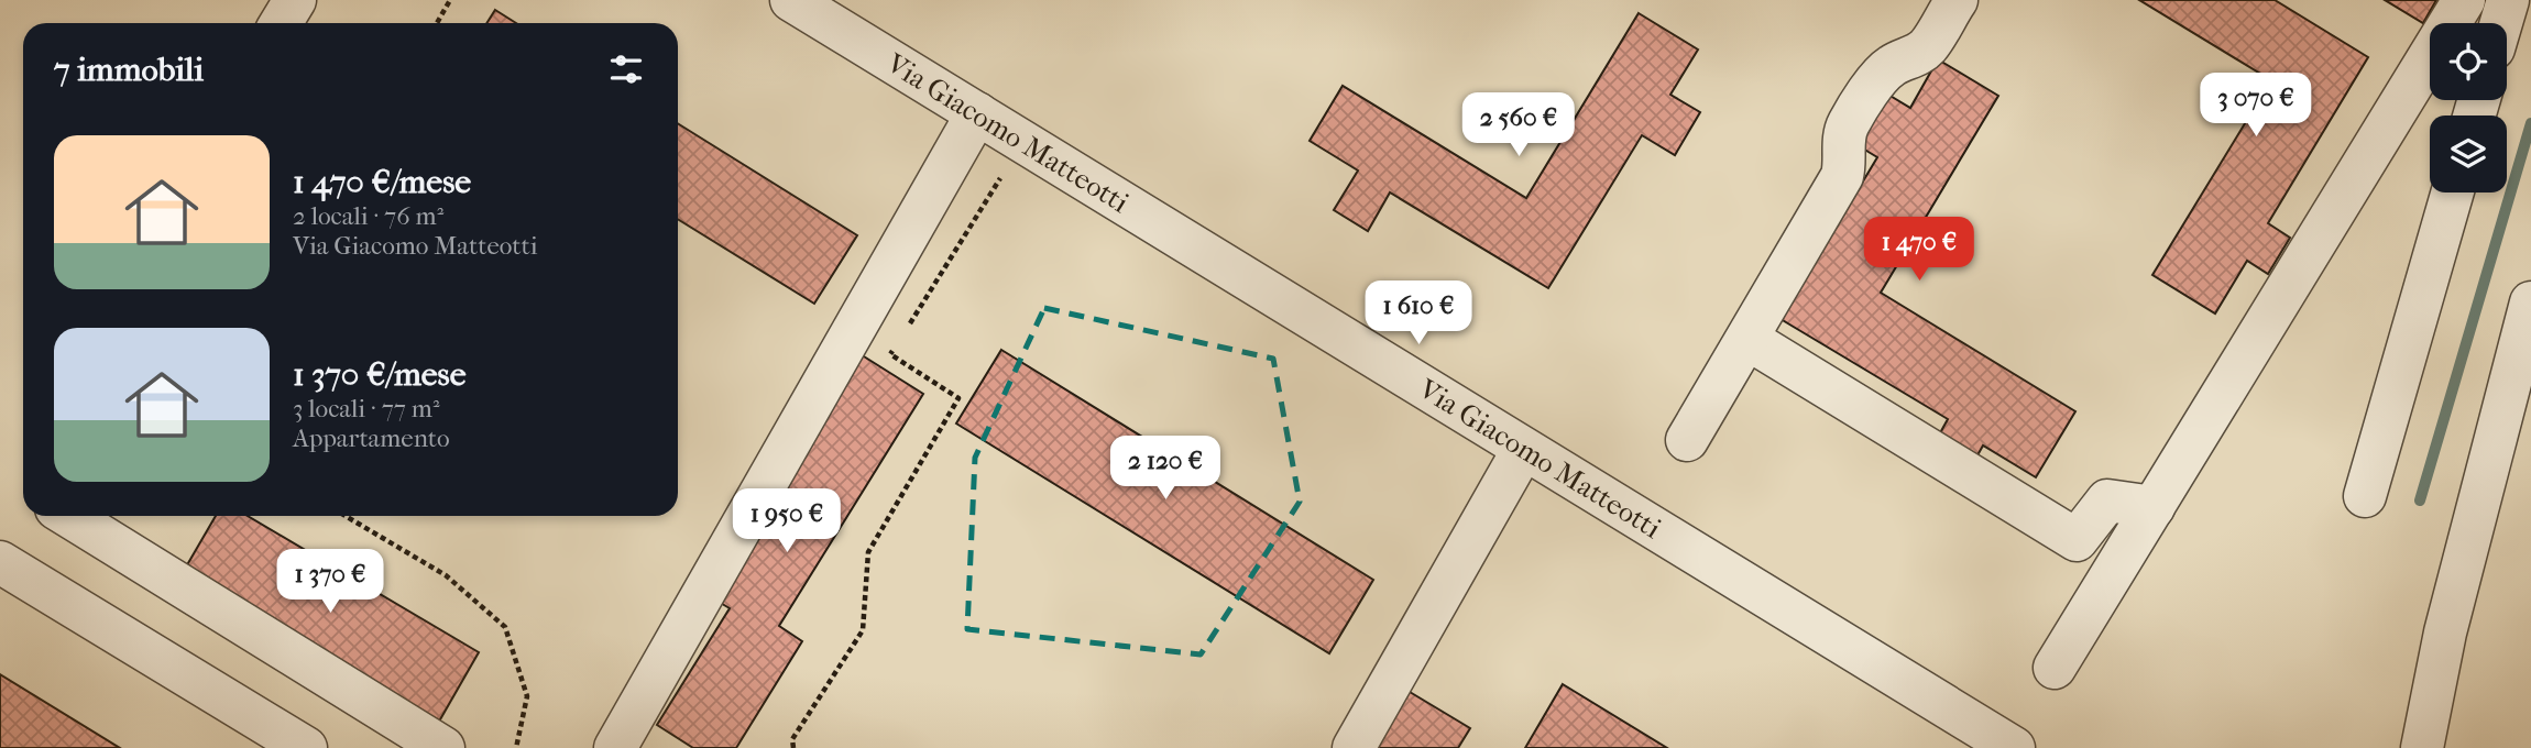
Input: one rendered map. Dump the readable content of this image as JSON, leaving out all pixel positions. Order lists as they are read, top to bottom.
{
  "streets": {
    "street": ["Via Giacomo Matteotti"]
  },
  "page": {
    "heading": "7 immobili",
    "price": [
      "3 070 €",
      "2 560 €",
      "1 470 €",
      "1 610 €",
      "2 120 €",
      "1 950 €",
      "1 370 €"
    ],
    "list": [
      {
        "name": "1 470 €/mese",
        "note": "2 locali · 76 m² · Via Giacomo Matteotti"
      },
      {
        "name": "1 370 €/mese",
        "note": "3 locali · 77 m² · Appartamento"
      }
    ]
  }
}
